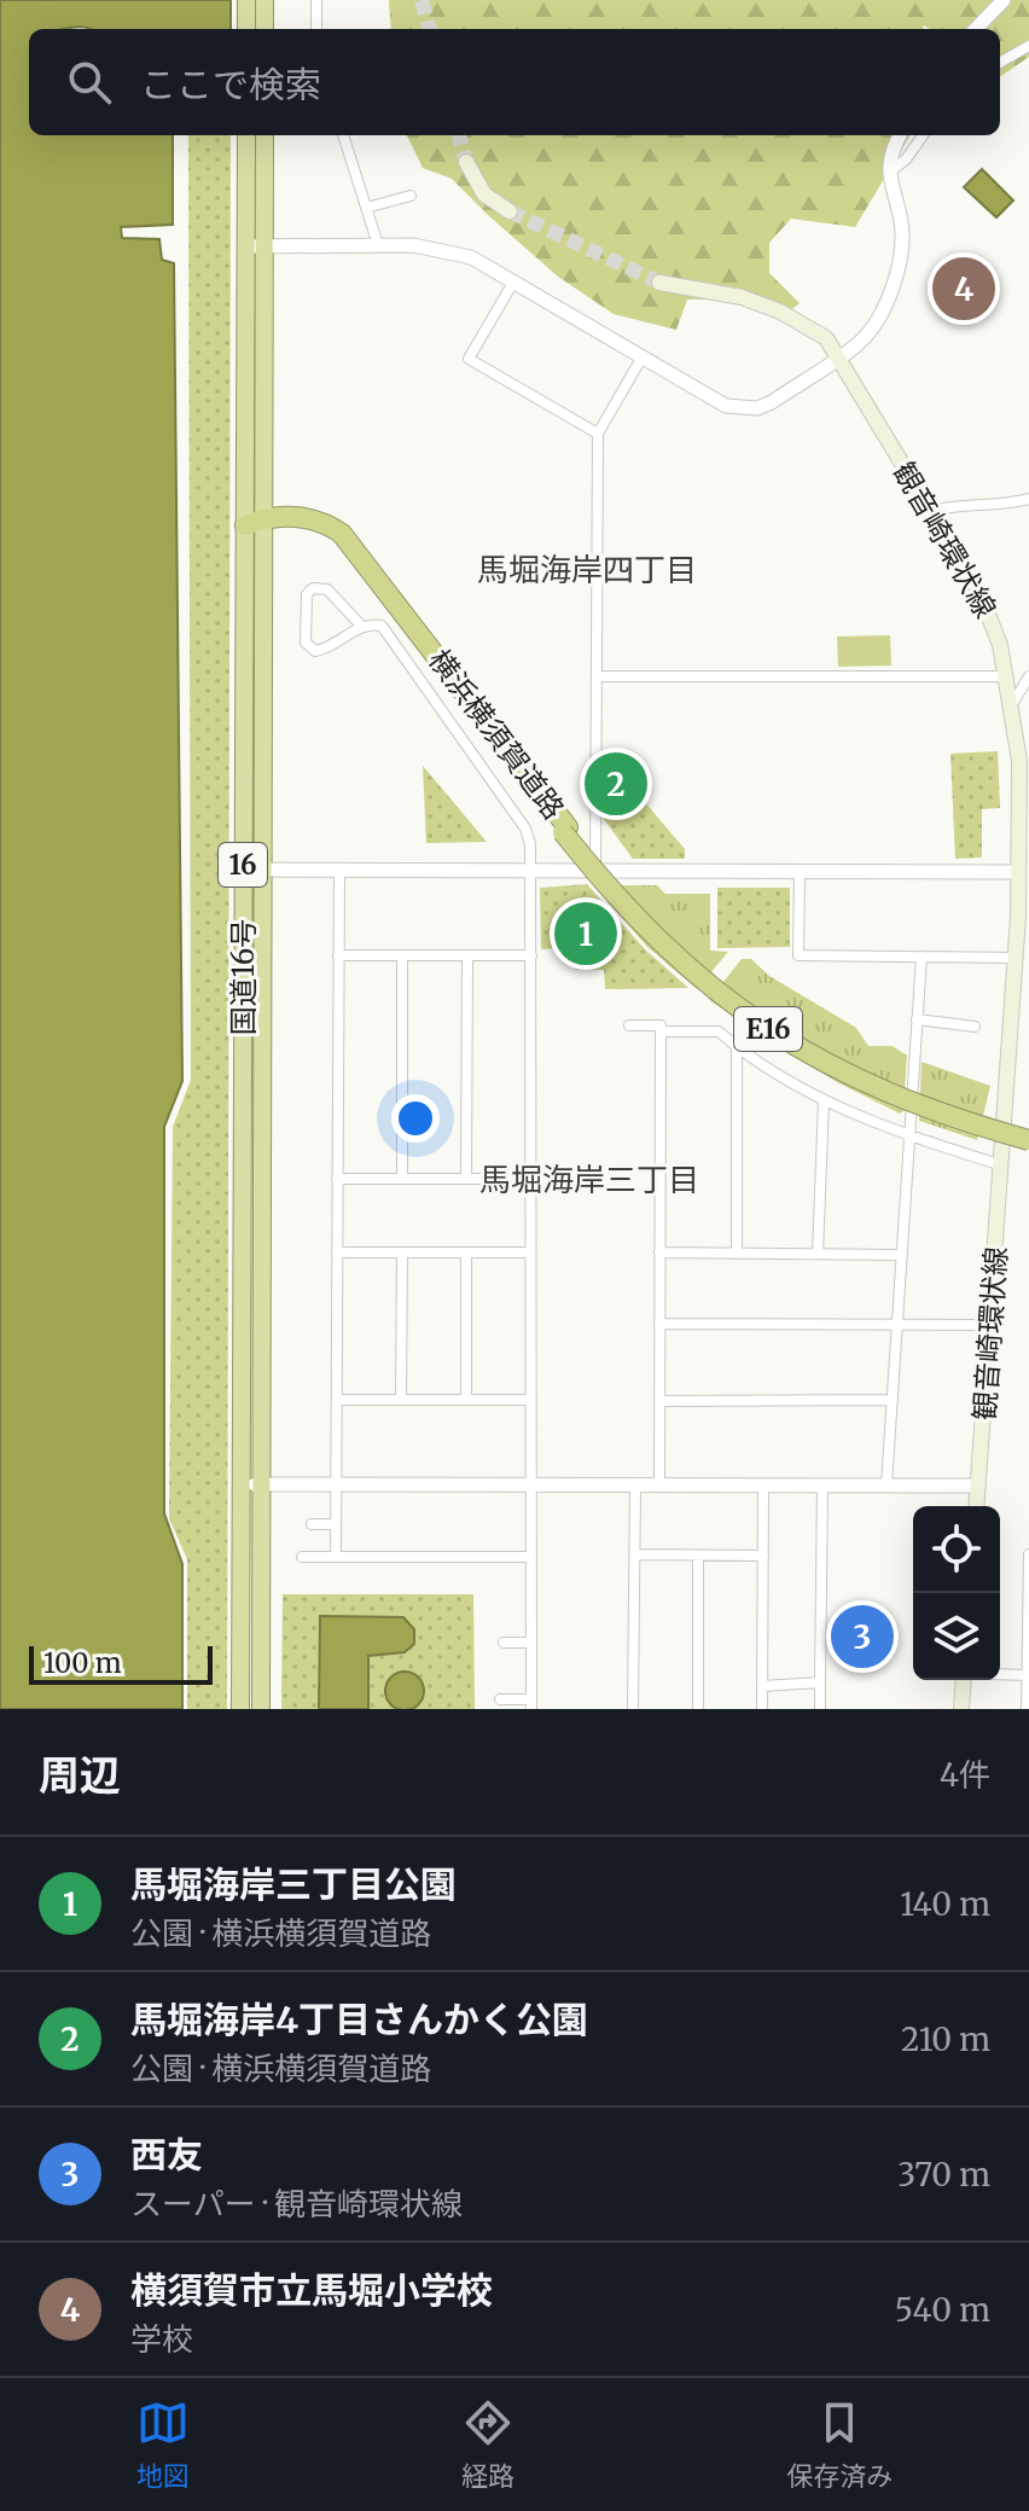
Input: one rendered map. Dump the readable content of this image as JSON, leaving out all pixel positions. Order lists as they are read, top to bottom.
{
  "streets": {
    "highway": [
      "横浜横須賀道路",
      "16",
      "国道16号",
      "E16"
    ],
    "main road": ["観音崎環状線"]
  },
  "crossings": [
    ["横浜横須賀道路", "国道16号"]
  ],
  "districts": ["馬堀海岸四丁目", "馬堀海岸三丁目"],
  "scale_bar": "100 m",
  "page": {
    "search": "ここで検索",
    "pins": [
      "4",
      "2",
      "1",
      "3"
    ],
    "scale": "100 m",
    "heading": ["周辺", "4件"],
    "list": [
      {
        "mark": "1",
        "name": "馬堀海岸三丁目公園",
        "note": "公園 · 横浜横須賀道路",
        "value": "140 m"
      },
      {
        "mark": "2",
        "name": "馬堀海岸4丁目さんかく公園",
        "note": "公園 · 横浜横須賀道路",
        "value": "210 m"
      },
      {
        "mark": "3",
        "name": "西友",
        "note": "スーパー · 観音崎環状線",
        "value": "370 m"
      },
      {
        "mark": "4",
        "name": "横須賀市立馬堀小学校",
        "note": "学校",
        "value": "540 m"
      }
    ],
    "nav": ["地図", "経路", "保存済み"]
  }
}
